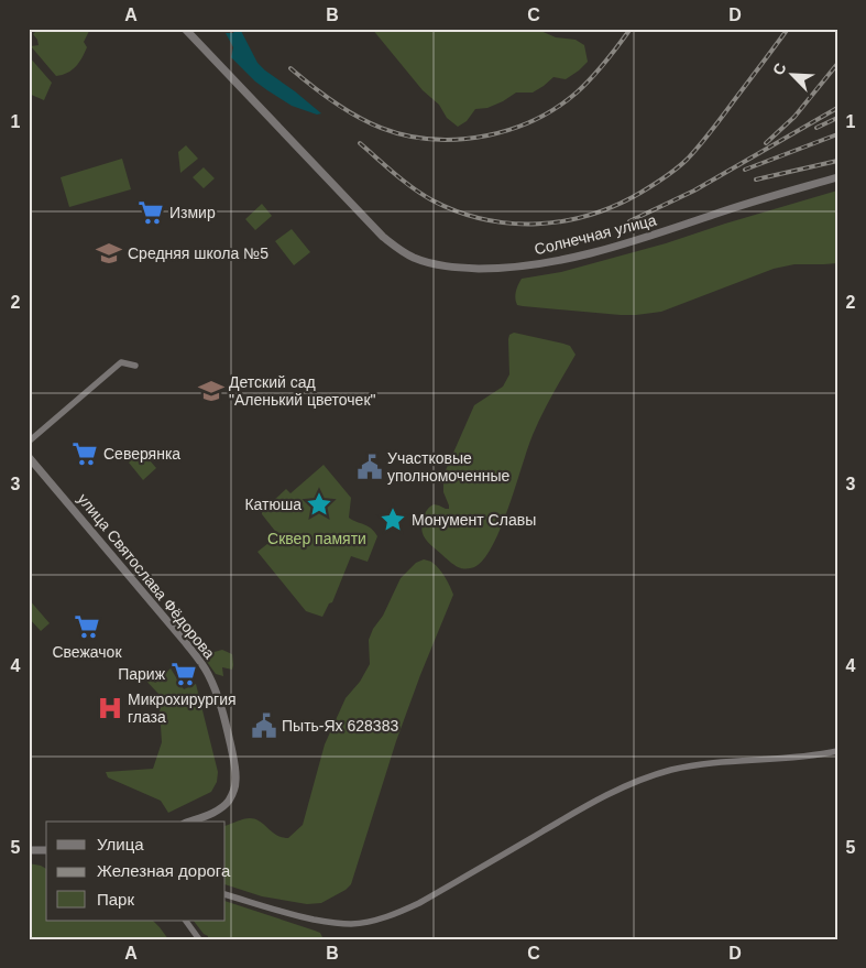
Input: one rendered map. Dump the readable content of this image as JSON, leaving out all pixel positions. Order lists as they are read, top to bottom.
{
  "streets": {
    "street": ["Солнечная улица", "улица Святослава Фёдорова"]
  },
  "parks": ["Сквер памяти"],
  "places": {
    "supermarket": [
      "Измир",
      "Северянка",
      "Свежачок",
      "Париж"
    ],
    "school or university": ["Средняя школа №5", "Детский сад \"Аленький цветочек\""],
    "public building": ["Участковые уполномоченные", "Пыть-Ях 628383"],
    "place": ["Катюша", "Монумент Славы"],
    "hospital": ["Микрохирургия глаза"]
  },
  "legend": ["Улица", "Железная дорога", "Парк"],
  "north": "top left",
  "grid": {
    "columns": [
      "A",
      "B",
      "C",
      "D"
    ],
    "rows": [
      "1",
      "2",
      "3",
      "4",
      "5"
    ]
  }
}
